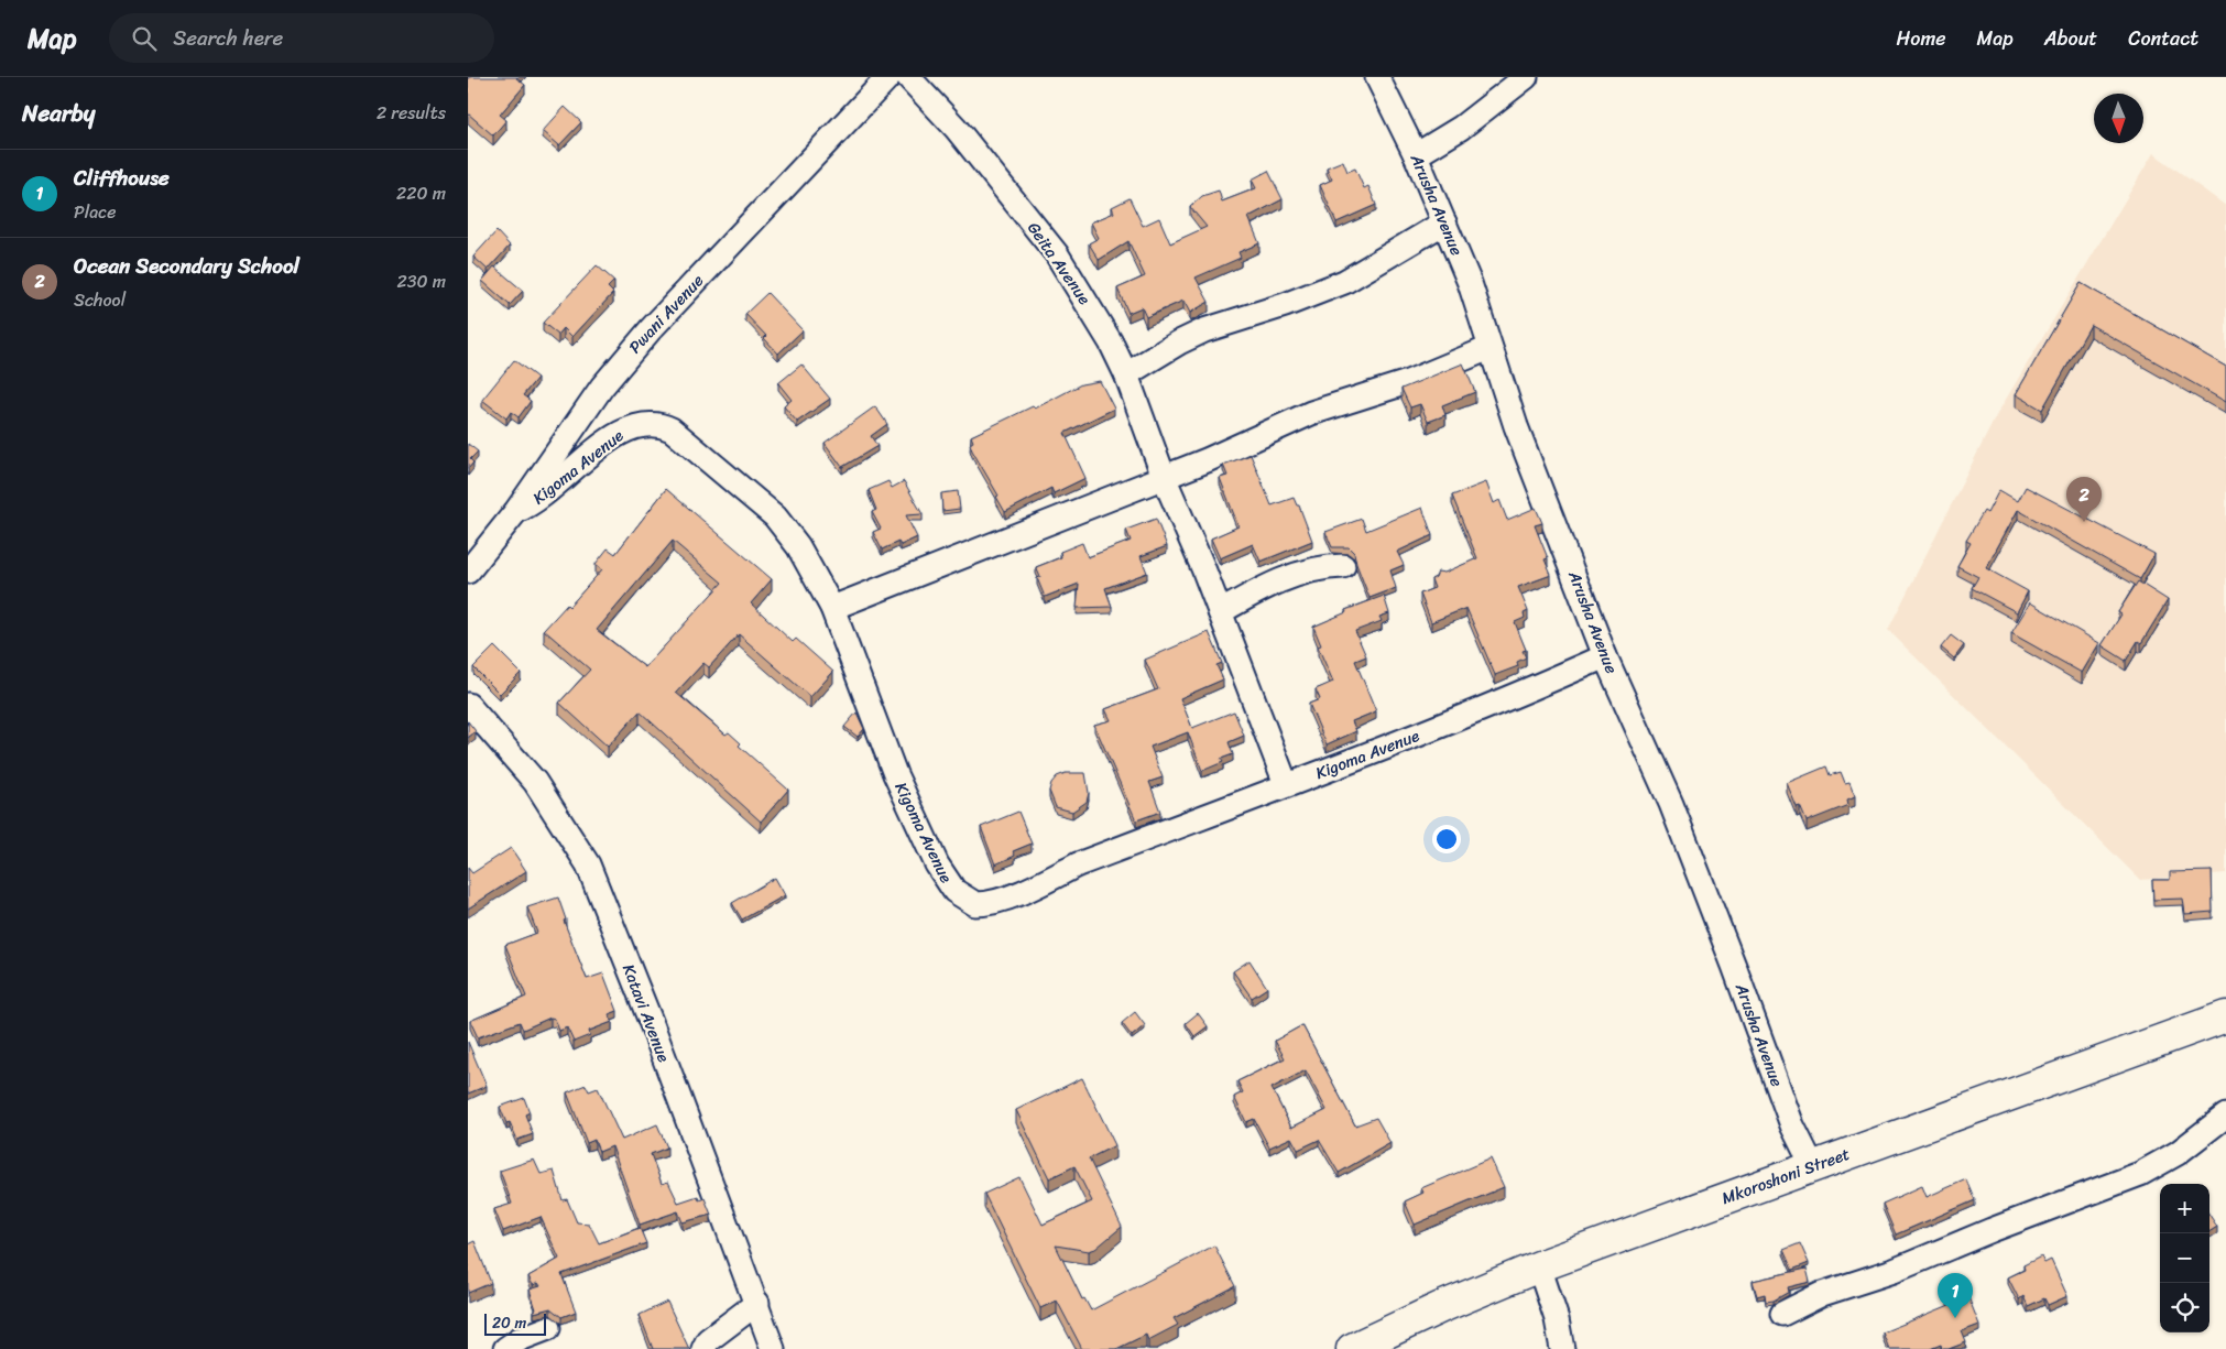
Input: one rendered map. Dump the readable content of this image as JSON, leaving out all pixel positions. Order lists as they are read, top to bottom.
{
  "streets": {
    "street": [
      "Arusha Avenue",
      "Geita Avenue",
      "Pwani Avenue",
      "Kigoma Avenue",
      "Katavi Avenue",
      "Mkoroshoni Street"
    ]
  },
  "crossings": [
    ["Arusha Avenue", "Kigoma Avenue"],
    ["Arusha Avenue", "Mkoroshoni Street"],
    ["Geita Avenue", "Kigoma Avenue"],
    ["Pwani Avenue", "Kigoma Avenue"]
  ],
  "scale_bar": "20 m",
  "north": "bottom",
  "page": {
    "header": "Map",
    "search": "Search here",
    "nav": [
      "Home",
      "Map",
      "About",
      "Contact"
    ],
    "heading": ["Nearby", "2 results"],
    "list": [
      {
        "mark": "1",
        "name": "Cliffhouse",
        "note": "Place",
        "value": "220 m"
      },
      {
        "mark": "2",
        "name": "Ocean Secondary School",
        "note": "School",
        "value": "230 m"
      }
    ],
    "pins": ["2", "1"],
    "map_buttons": ["+", "−"],
    "scale": "20 m"
  }
}
